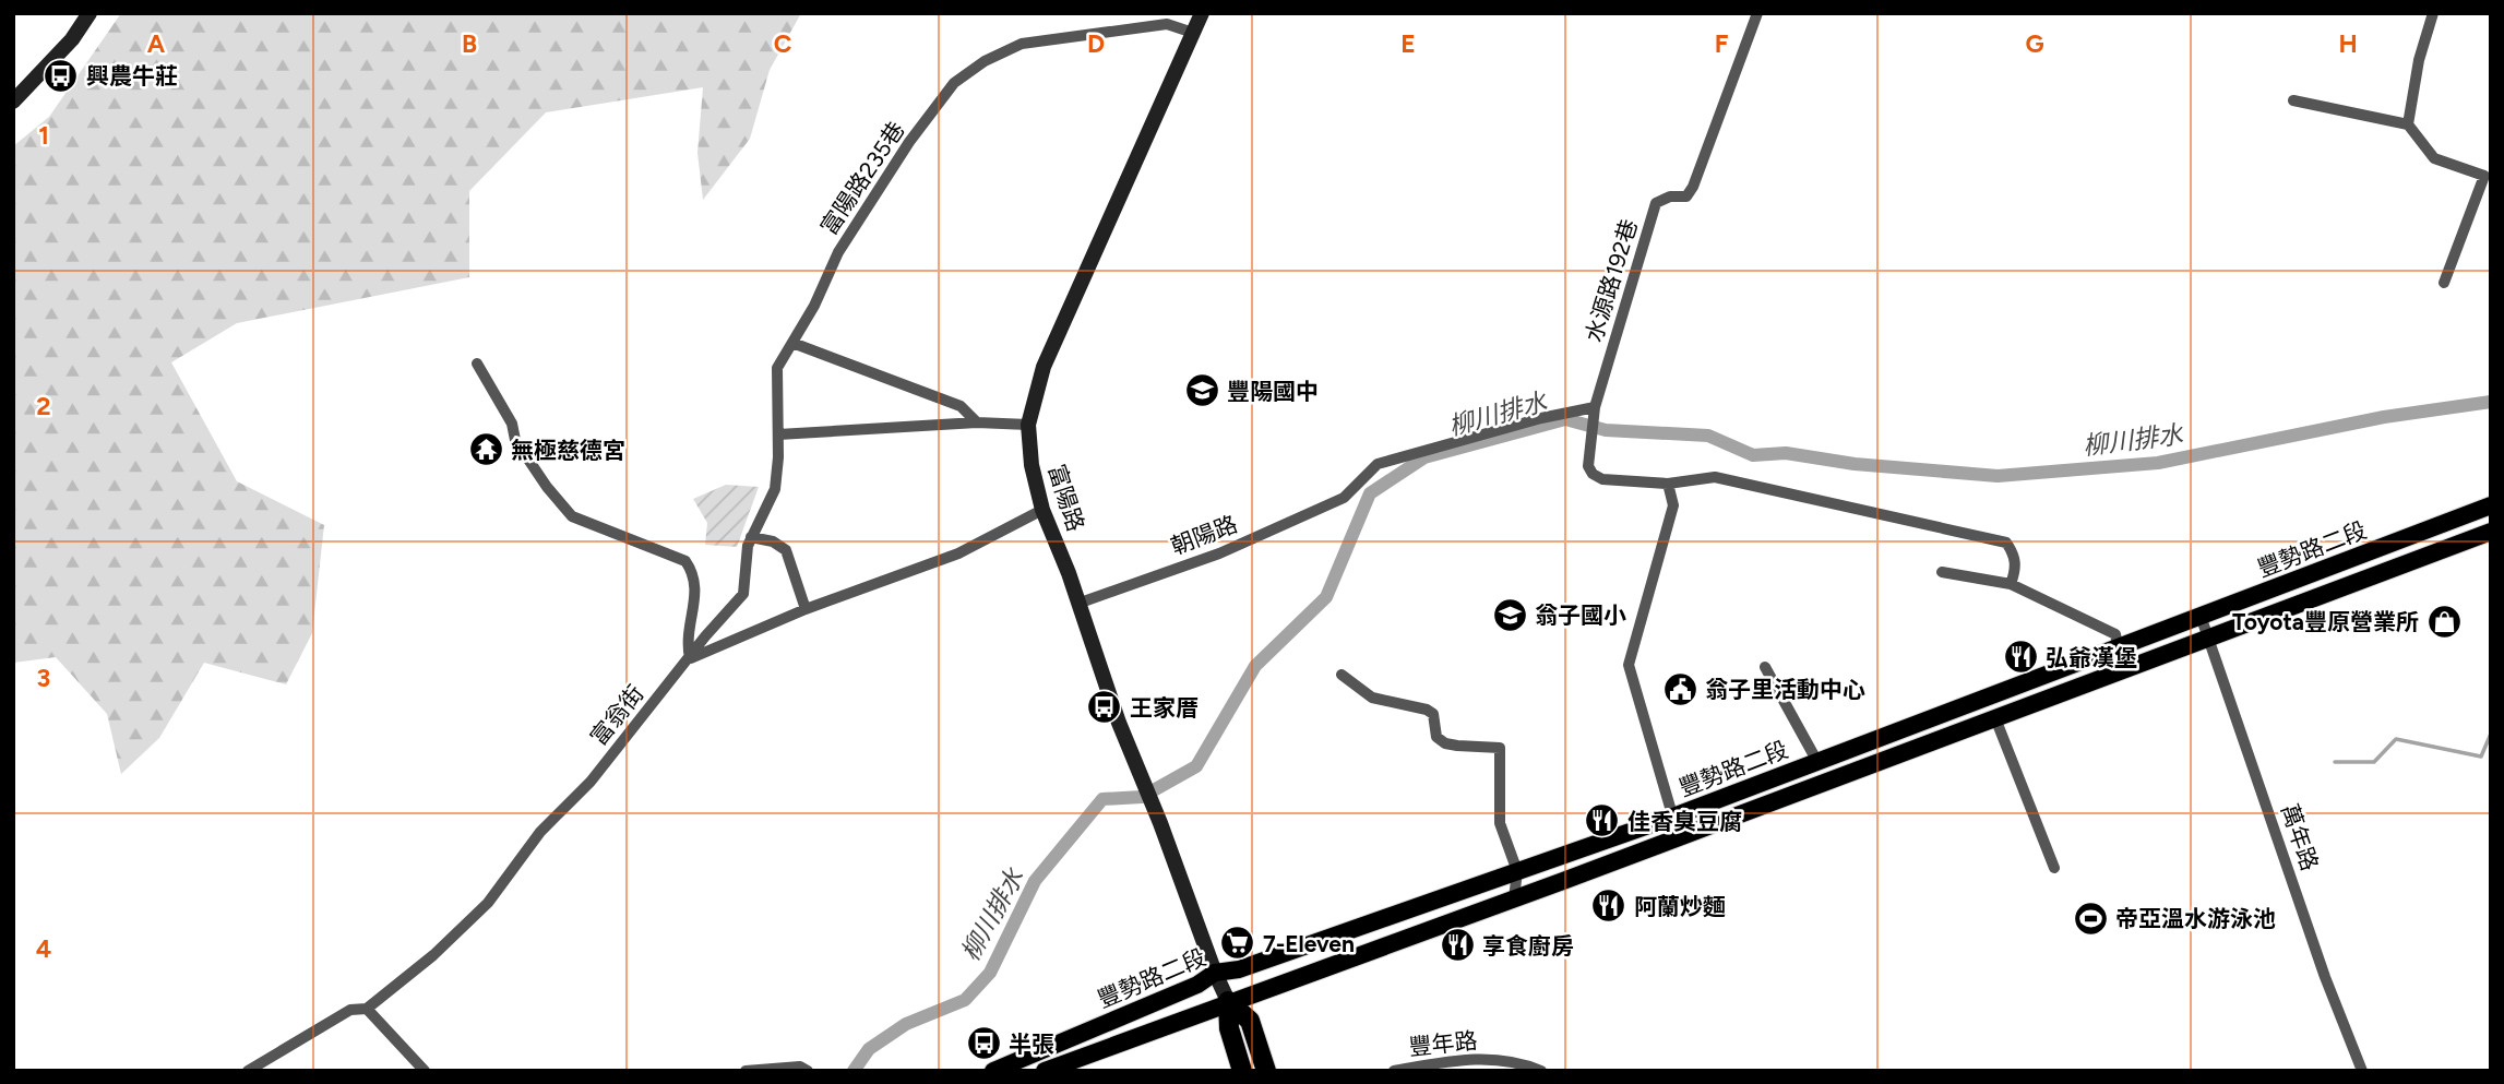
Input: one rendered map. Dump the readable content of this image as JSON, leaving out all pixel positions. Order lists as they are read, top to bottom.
{
  "streets": {
    "main road": ["豐勢路二段"],
    "street": [
      "富陽路235巷",
      "水源路192巷",
      "富陽路",
      "朝陽路",
      "富翁街",
      "萬年路",
      "豐年路"
    ]
  },
  "crossings": [
    ["富陽路235巷", "富陽路"],
    ["富陽路235巷", "富翁街"],
    ["水源路192巷", "朝陽路"],
    ["富陽路", "朝陽路"],
    ["富陽路", "豐勢路二段"],
    ["富陽路", "富翁街"],
    ["豐勢路二段", "萬年路"]
  ],
  "water": ["柳川排水"],
  "places": {
    "bus stop": ["興農牛莊", "王家厝", "半張"],
    "school or university": ["豐陽國中", "翁子國小"],
    "temple": ["無極慈德宮"],
    "shop": ["Toyota豐原營業所"],
    "restaurant": [
      "弘爺漢堡",
      "佳香臭豆腐",
      "阿蘭炒麵",
      "享食廚房"
    ],
    "public building": ["翁子里活動中心"],
    "sports": ["帝亞溫水游泳池"],
    "supermarket": ["7-Eleven"]
  },
  "grid": {
    "columns": [
      "A",
      "B",
      "C",
      "D",
      "E",
      "F",
      "G",
      "H"
    ],
    "rows": [
      "1",
      "2",
      "3",
      "4"
    ]
  }
}
